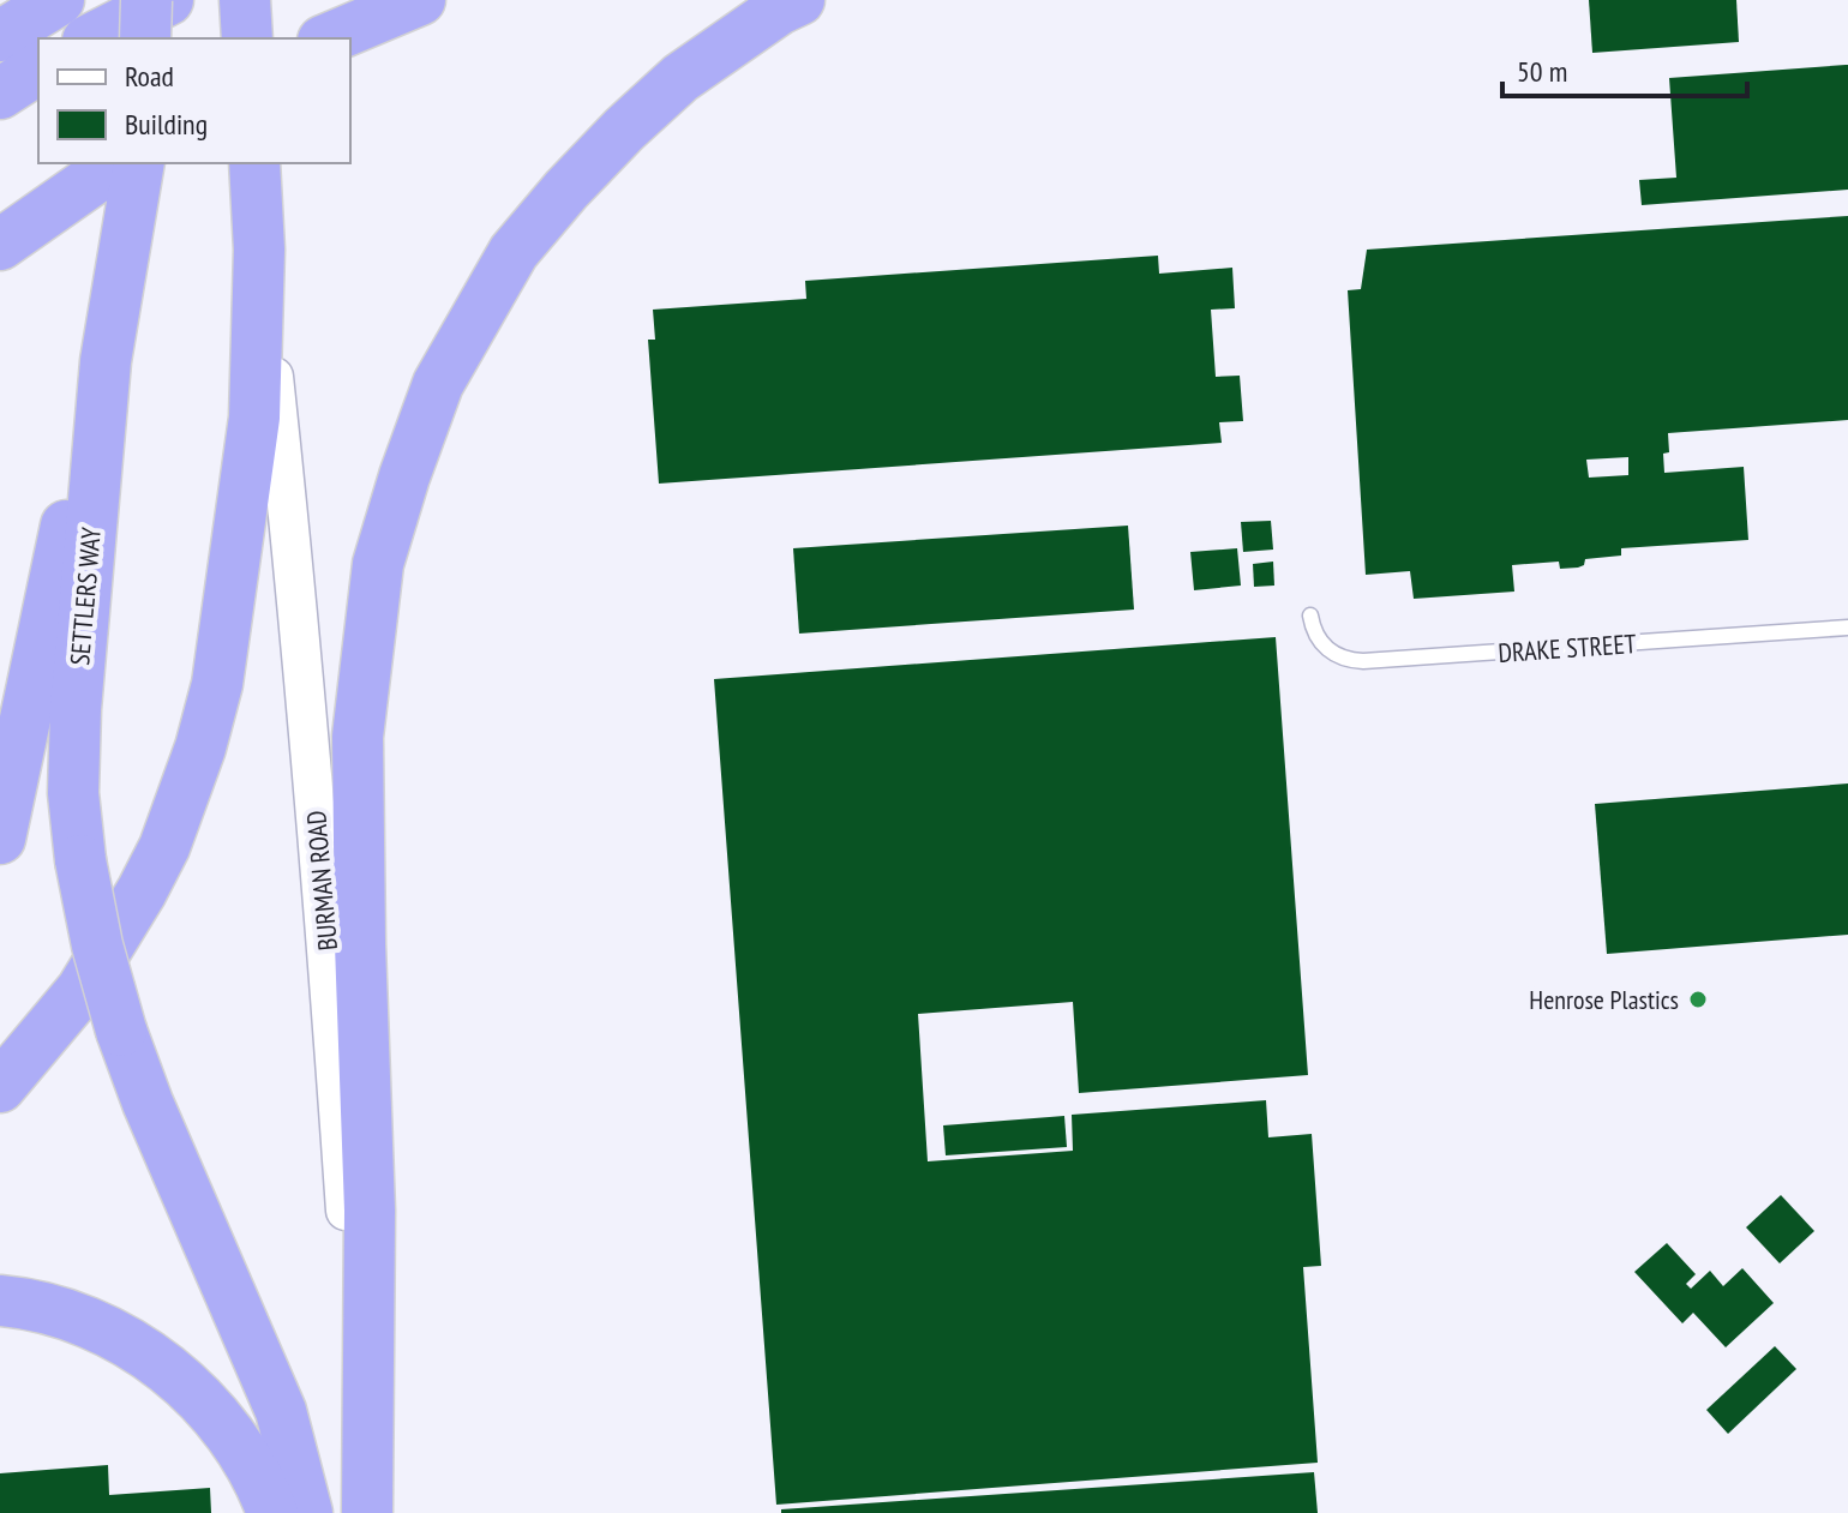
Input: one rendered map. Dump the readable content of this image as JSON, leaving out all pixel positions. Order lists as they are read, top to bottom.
{
  "streets": {
    "highway": ["SETTLERS WAY"],
    "main road": ["BURMAN ROAD"],
    "lane": ["DRAKE STREET"]
  },
  "places": ["Henrose Plastics"],
  "legend": ["Road", "Building"],
  "scale_bar": "50 m"
}
